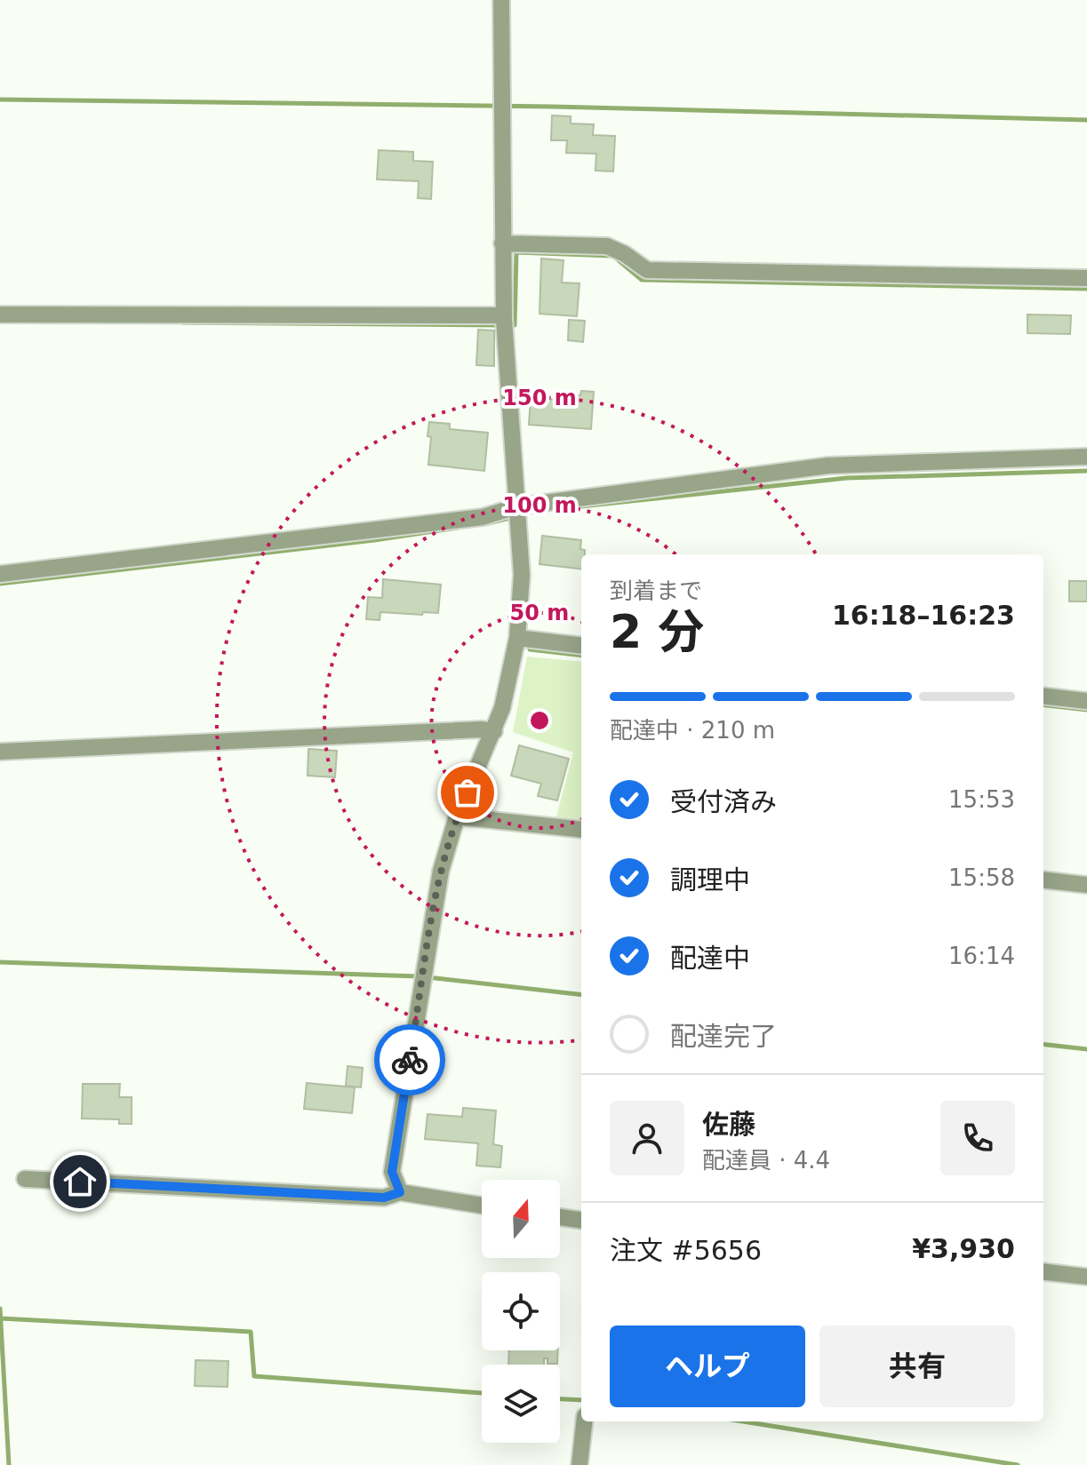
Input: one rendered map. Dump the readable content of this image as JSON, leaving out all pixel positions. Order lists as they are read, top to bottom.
{
  "north": "top",
  "page": {
    "heading": ["2 分", "到着まで", "16:18–16:23"],
    "panel": [
      "佐藤",
      "配達員 · 4.4",
      "注文 #5656",
      "¥3,930"
    ],
    "bar": "配達中 · 210 m",
    "list": [
      ["受付済み", "15:53"],
      ["調理中", "15:58"],
      ["配達中", "16:14"],
      "配達完了"
    ],
    "buttons": ["ヘルプ", "共有"]
  },
  "rings": ["150 m", "100 m", "50 m"]
}
